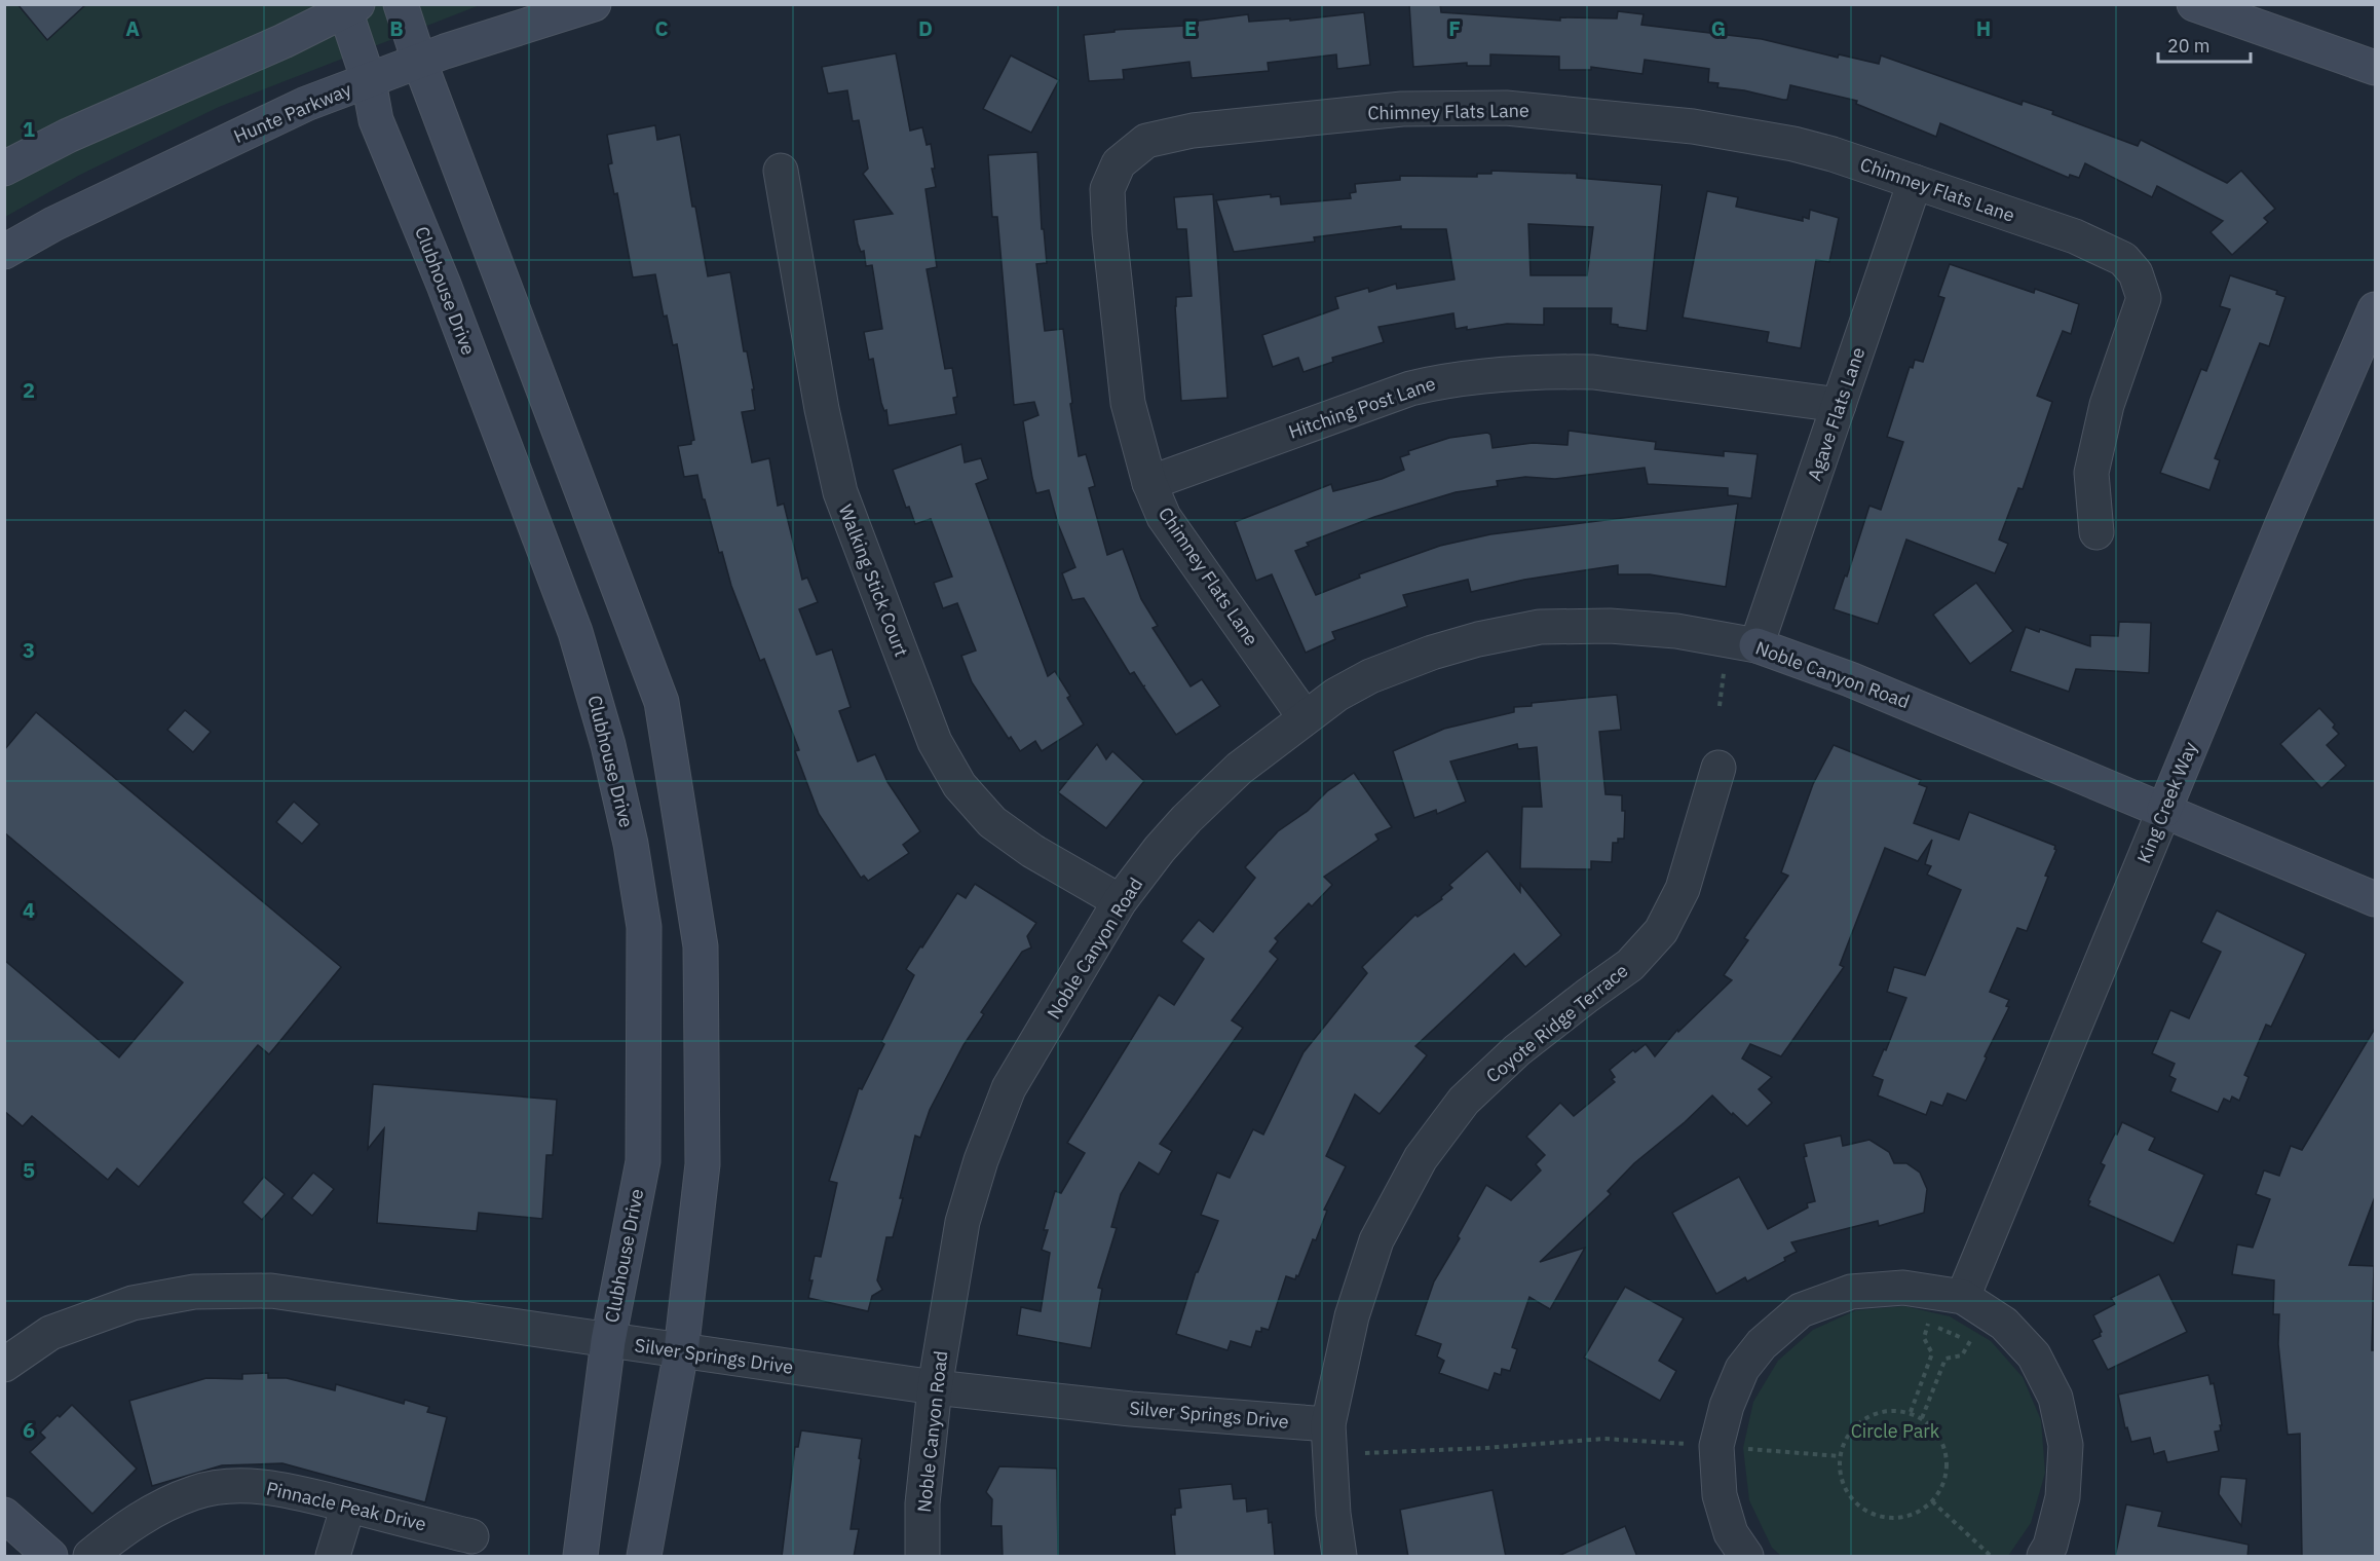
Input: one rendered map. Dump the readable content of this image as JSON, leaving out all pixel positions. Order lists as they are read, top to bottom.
{
  "streets": {
    "street": [
      "Chimney Flats Lane",
      "Hunte Parkway",
      "Clubhouse Drive",
      "Hitching Post Lane",
      "Agave Flats Lane",
      "Walking Stick Court",
      "Noble Canyon Road",
      "King Creek Way",
      "Coyote Ridge Terrace",
      "Silver Springs Drive",
      "Pinnacle Peak Drive"
    ]
  },
  "crossings": [
    ["Chimney Flats Lane", "Hitching Post Lane"],
    ["Chimney Flats Lane", "Agave Flats Lane"],
    ["Chimney Flats Lane", "Noble Canyon Road"],
    ["Hunte Parkway", "Clubhouse Drive"],
    ["Clubhouse Drive", "Silver Springs Drive"],
    ["Hitching Post Lane", "Agave Flats Lane"],
    ["Agave Flats Lane", "Noble Canyon Road"],
    ["Walking Stick Court", "Noble Canyon Road"],
    ["Noble Canyon Road", "King Creek Way"],
    ["Noble Canyon Road", "Silver Springs Drive"],
    ["Coyote Ridge Terrace", "Silver Springs Drive"]
  ],
  "parks": ["Circle Park"],
  "scale_bar": "20 m",
  "grid": {
    "columns": [
      "A",
      "B",
      "C",
      "D",
      "E",
      "F",
      "G",
      "H"
    ],
    "rows": [
      "1",
      "2",
      "3",
      "4",
      "5",
      "6"
    ]
  }
}
